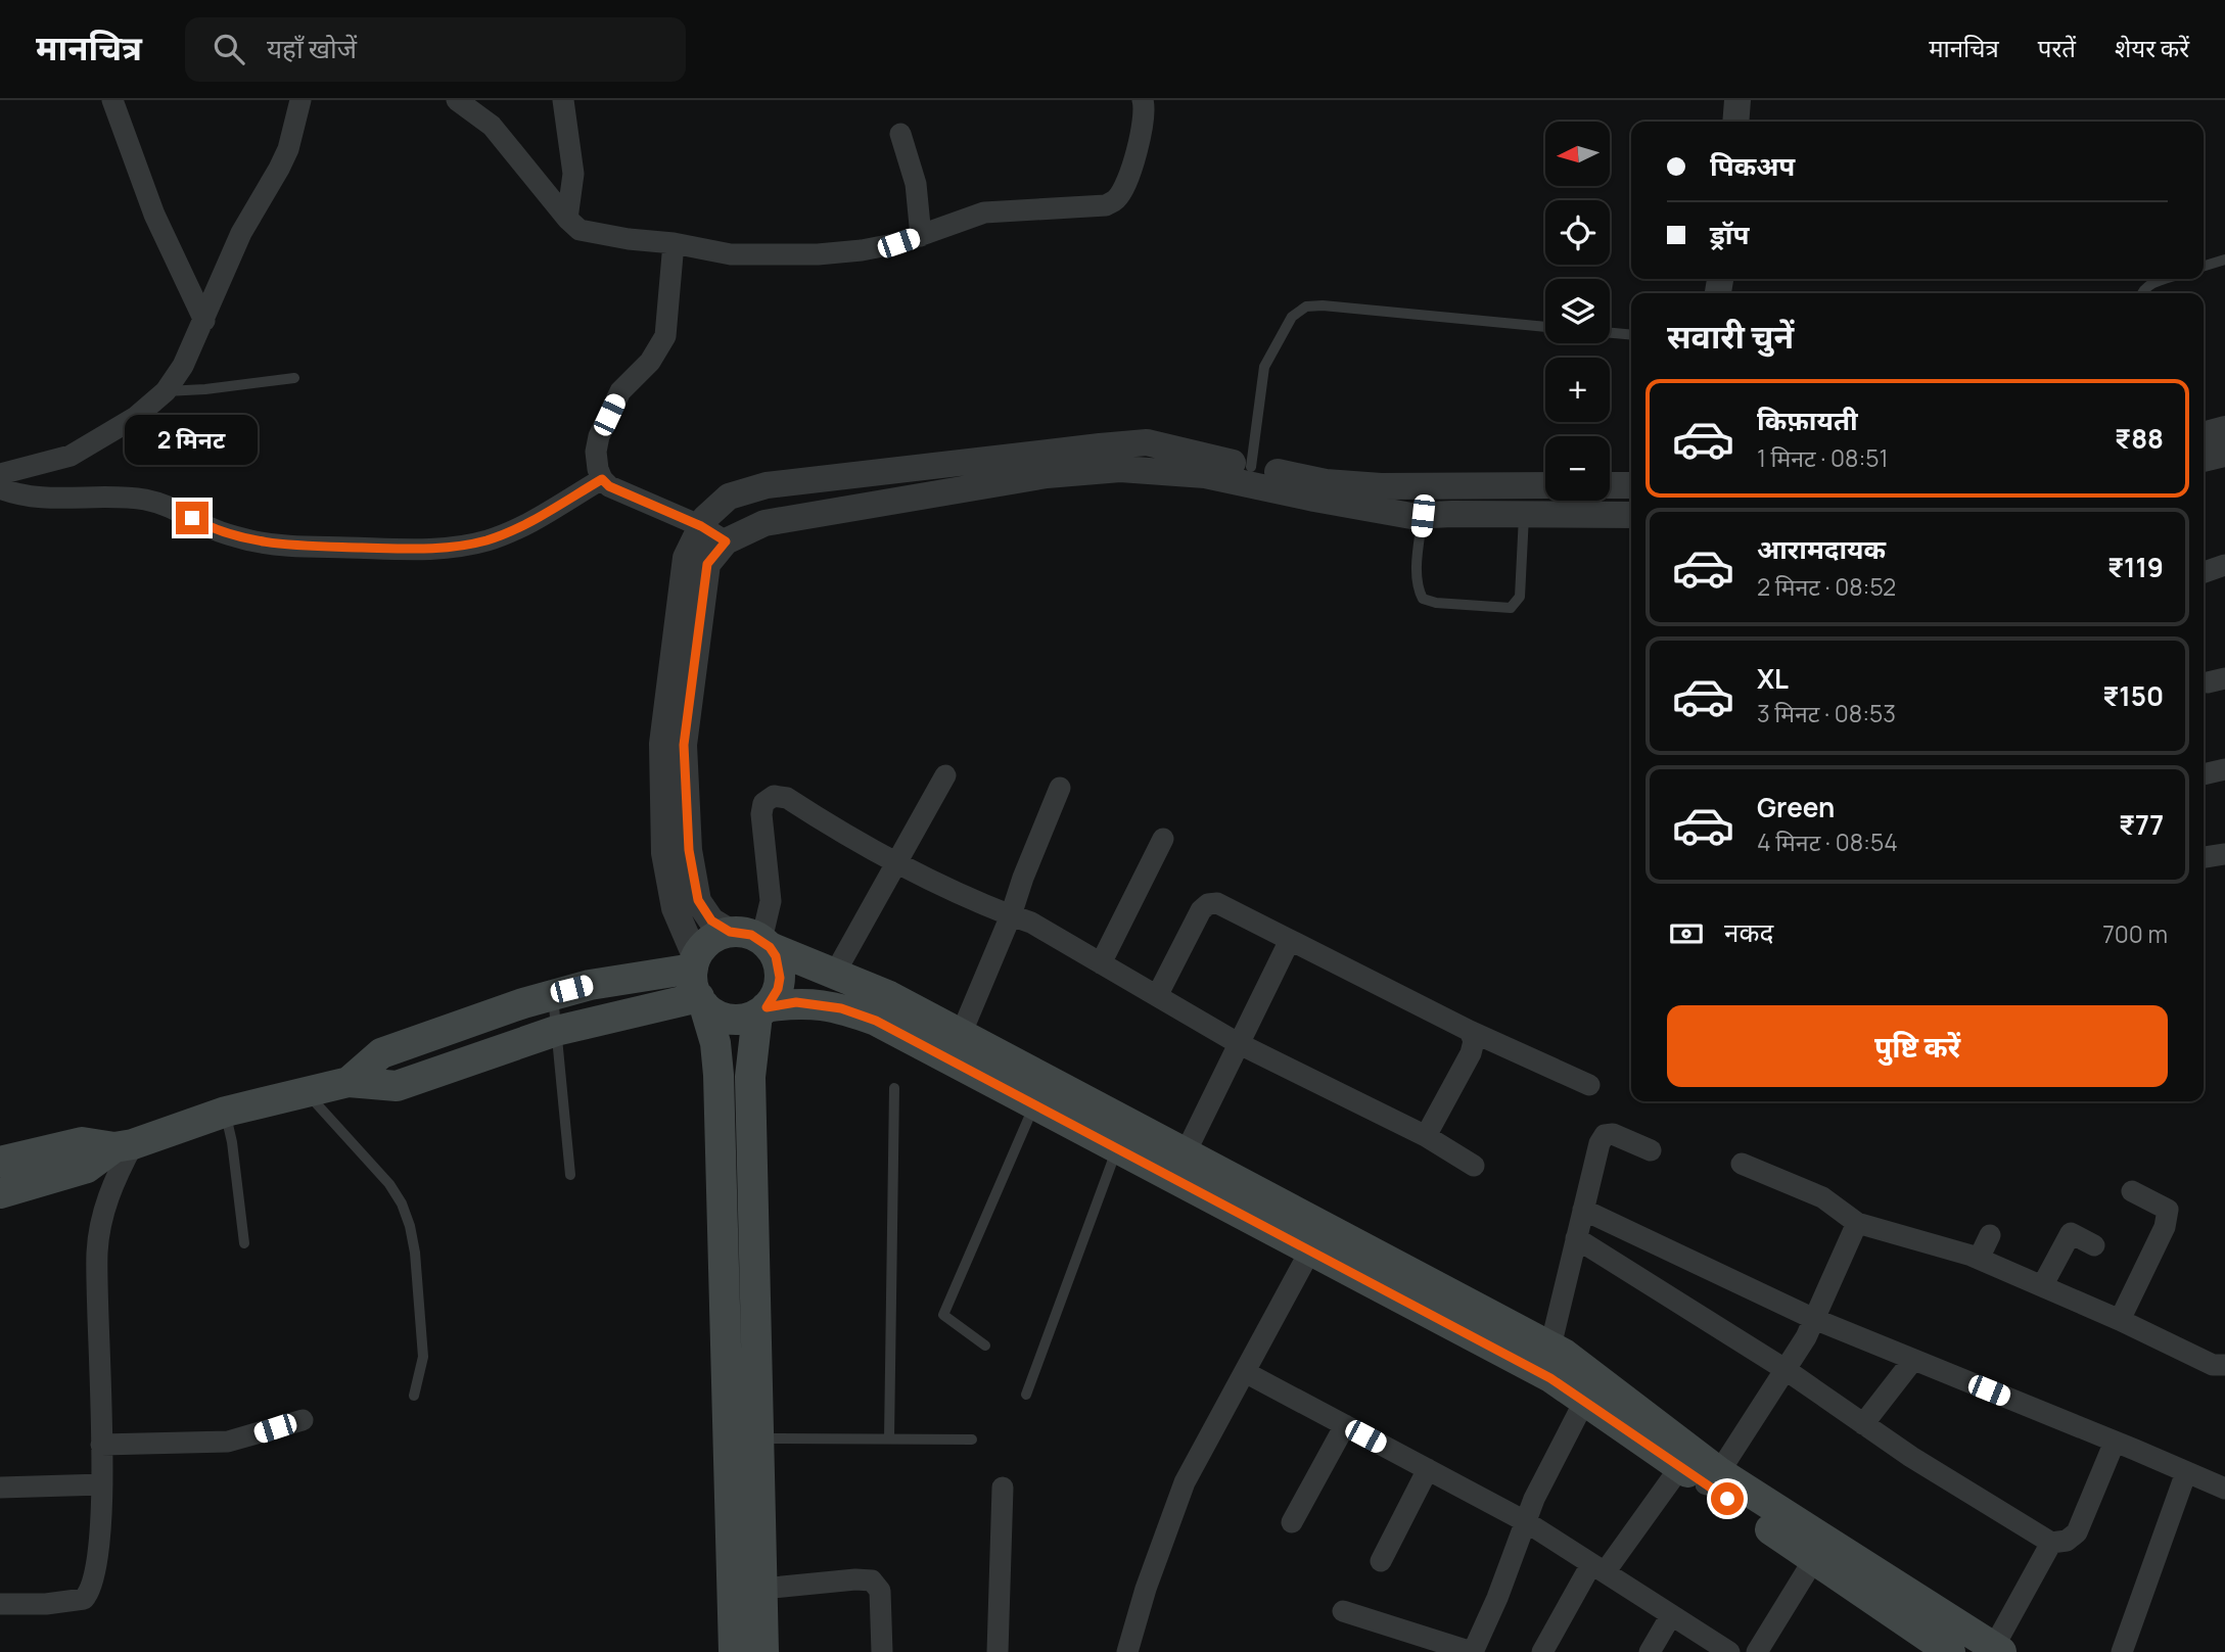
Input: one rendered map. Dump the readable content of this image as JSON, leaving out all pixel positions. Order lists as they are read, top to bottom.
{
  "north": "left",
  "page": {
    "header": "मानचित्र",
    "search": "यहाँ खोजें",
    "nav": ["मानचित्र", "परतें", "शेयर करें"],
    "map_buttons": ["+", "−"],
    "banner": ["पिकअप", "ड्रॉप"],
    "heading": "सवारी चुनें",
    "list": [
      {
        "name": "किफ़ायती",
        "note": "1 मिनट · 08:51",
        "value": "₹88"
      },
      {
        "name": "आरामदायक",
        "note": "2 मिनट · 08:52",
        "value": "₹119"
      },
      {
        "name": "XL",
        "note": "3 मिनट · 08:53",
        "value": "₹150"
      },
      {
        "name": "Green",
        "note": "4 मिनट · 08:54",
        "value": "₹77"
      }
    ],
    "bubble": "2 मिनट",
    "pay": ["नकद", "700 m"],
    "buttons": "पुष्टि करें"
  }
}
